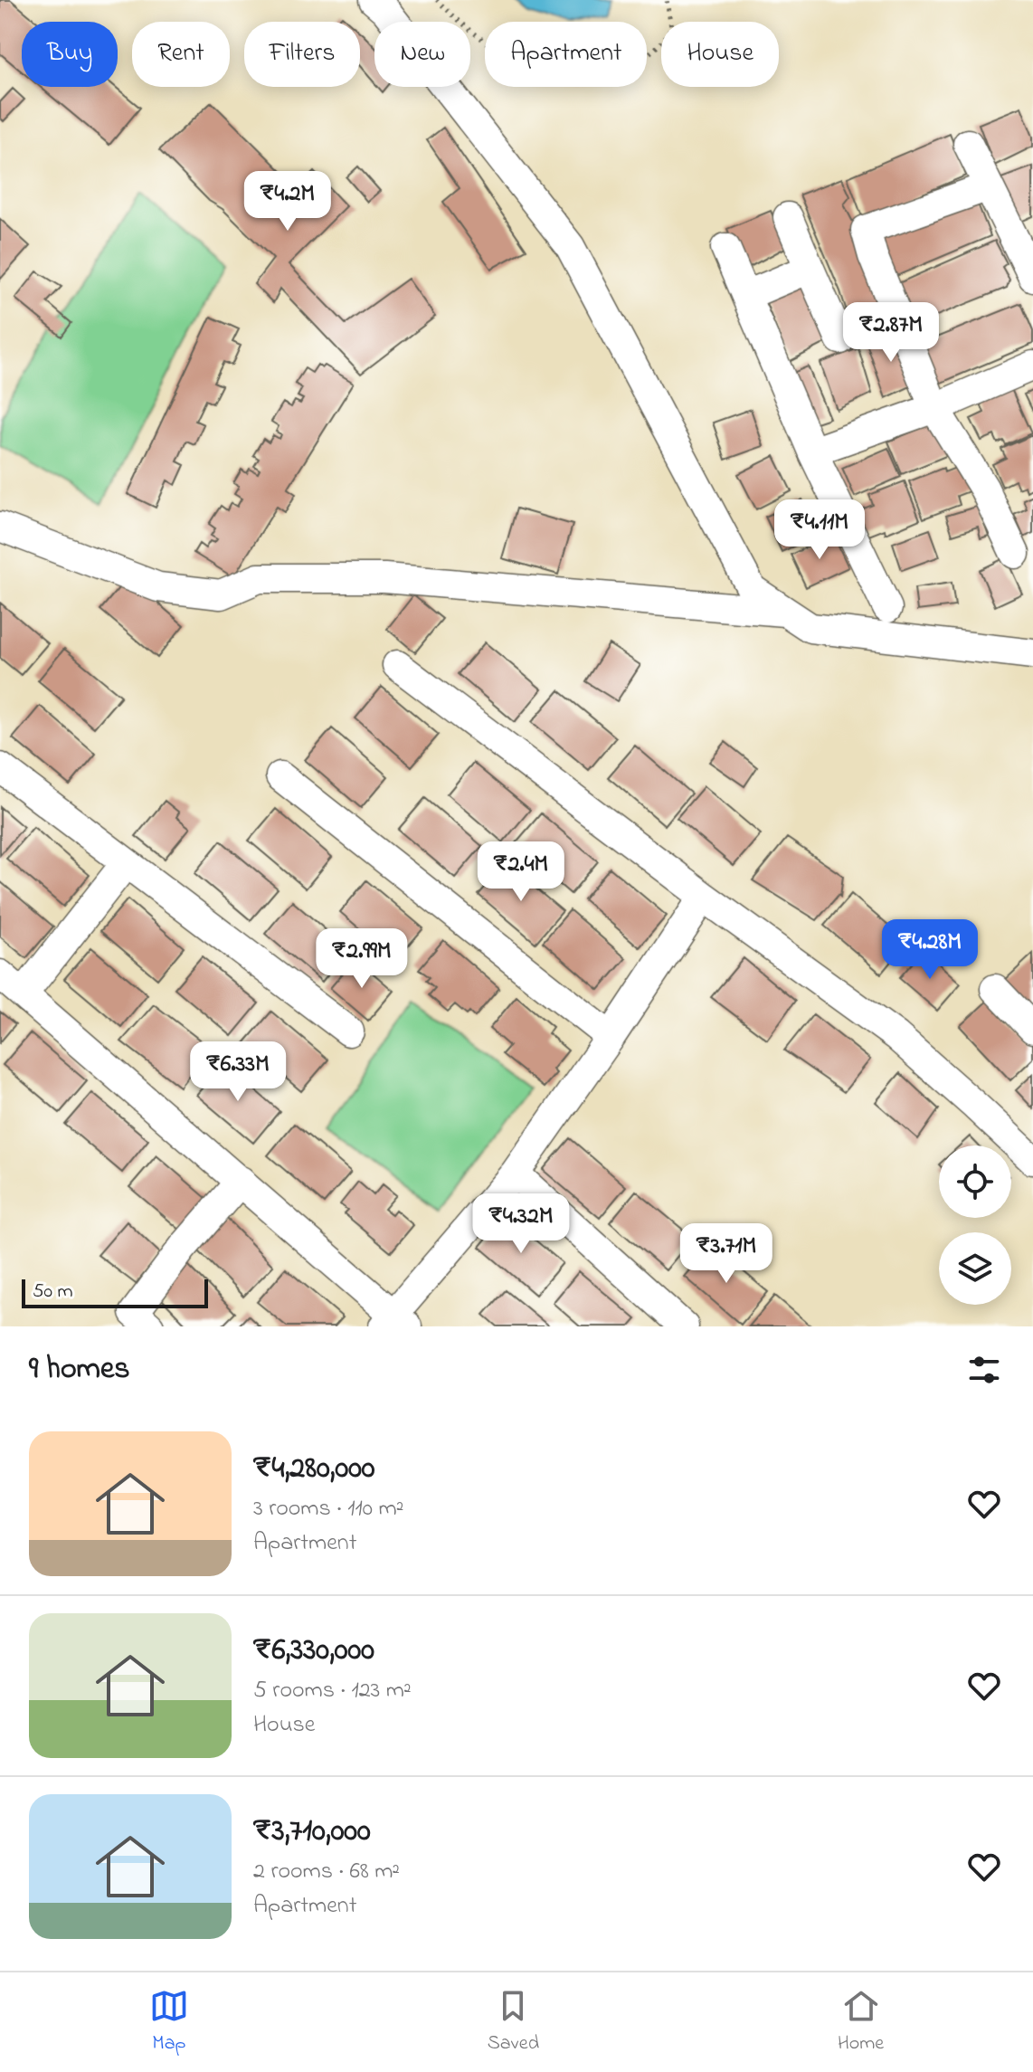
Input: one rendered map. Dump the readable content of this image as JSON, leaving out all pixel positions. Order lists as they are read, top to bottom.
{
  "scale_bar": "50 m",
  "page": {
    "chip": [
      "Buy",
      "Rent",
      "Filters",
      "New",
      "Apartment",
      "House"
    ],
    "price": [
      "₹4.2M",
      "₹2.87M",
      "₹4.11M",
      "₹2.4M",
      "₹4.28M",
      "₹2.99M",
      "₹6.33M",
      "₹4.32M",
      "₹3.71M"
    ],
    "scale": "50 m",
    "heading": "9 homes",
    "list": [
      {
        "name": "₹4,280,000",
        "note": "3 rooms · 110 m² · Apartment"
      },
      {
        "name": "₹6,330,000",
        "note": "5 rooms · 123 m² · House"
      },
      {
        "name": "₹3,710,000",
        "note": "2 rooms · 68 m² · Apartment"
      }
    ],
    "tabs": ["Map", "Saved", "Home"]
  }
}
